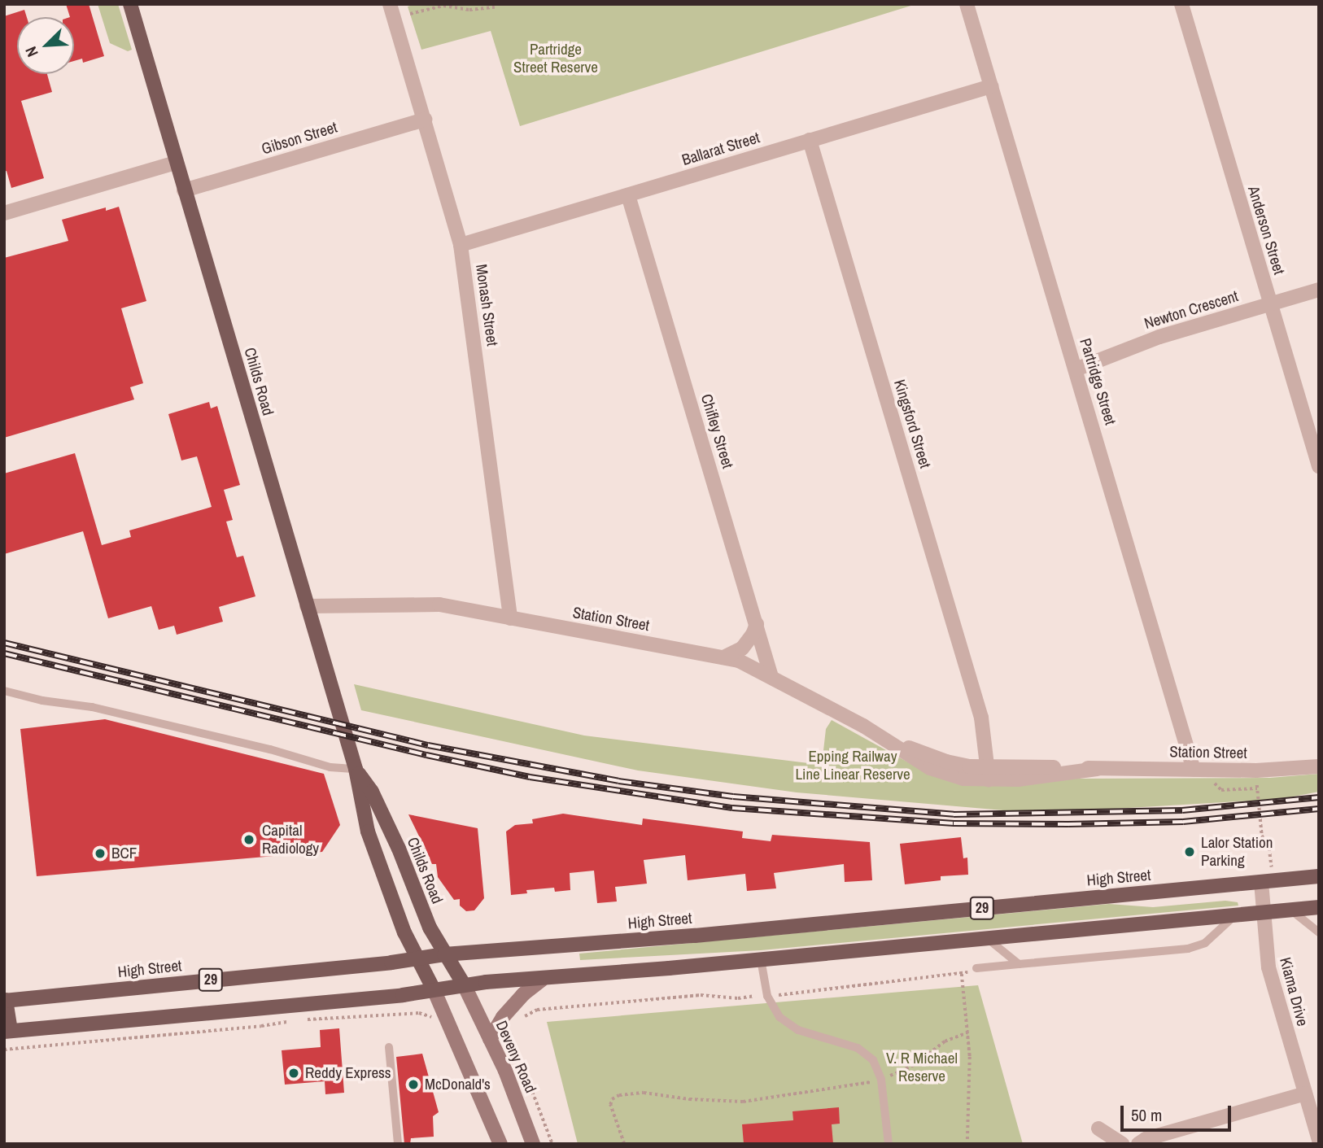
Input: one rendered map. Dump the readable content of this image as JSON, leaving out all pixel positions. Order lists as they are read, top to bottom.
{
  "streets": {
    "main road": ["Childs Road", "High Street", "29"],
    "street": [
      "Gibson Street",
      "Ballarat Street",
      "Anderson Street",
      "Monash Street",
      "Newton Crescent",
      "Partridge Street",
      "Kingsford Street",
      "Chifley Street",
      "Station Street",
      "Kiama Drive",
      "Deveny Road"
    ]
  },
  "crossings": [
    ["Gibson Street", "Monash Street"],
    ["Gibson Street", "Childs Road"],
    ["Ballarat Street", "Monash Street"],
    ["Ballarat Street", "Partridge Street"],
    ["Ballarat Street", "Kingsford Street"],
    ["Ballarat Street", "Chifley Street"],
    ["Anderson Street", "Newton Crescent"],
    ["Monash Street", "Station Street"],
    ["Newton Crescent", "Partridge Street"],
    ["Childs Road", "Station Street"],
    ["Childs Road", "High Street"],
    ["Childs Road", "29"],
    ["Childs Road", "Deveny Road"],
    ["Partridge Street", "Station Street"],
    ["Kingsford Street", "Station Street"],
    ["Chifley Street", "Station Street"],
    ["High Street", "Kiama Drive"],
    ["29", "Kiama Drive"],
    ["29", "Deveny Road"]
  ],
  "parks": ["Partridge Street Reserve", "Epping Railway Line Linear Reserve", "V. R Michael Reserve"],
  "places": [
    "Capital Radiology",
    "Lalor Station Parking",
    "BCF",
    "Reddy Express",
    "McDonald's"
  ],
  "scale_bar": "50 m",
  "north": "bottom left"
}
